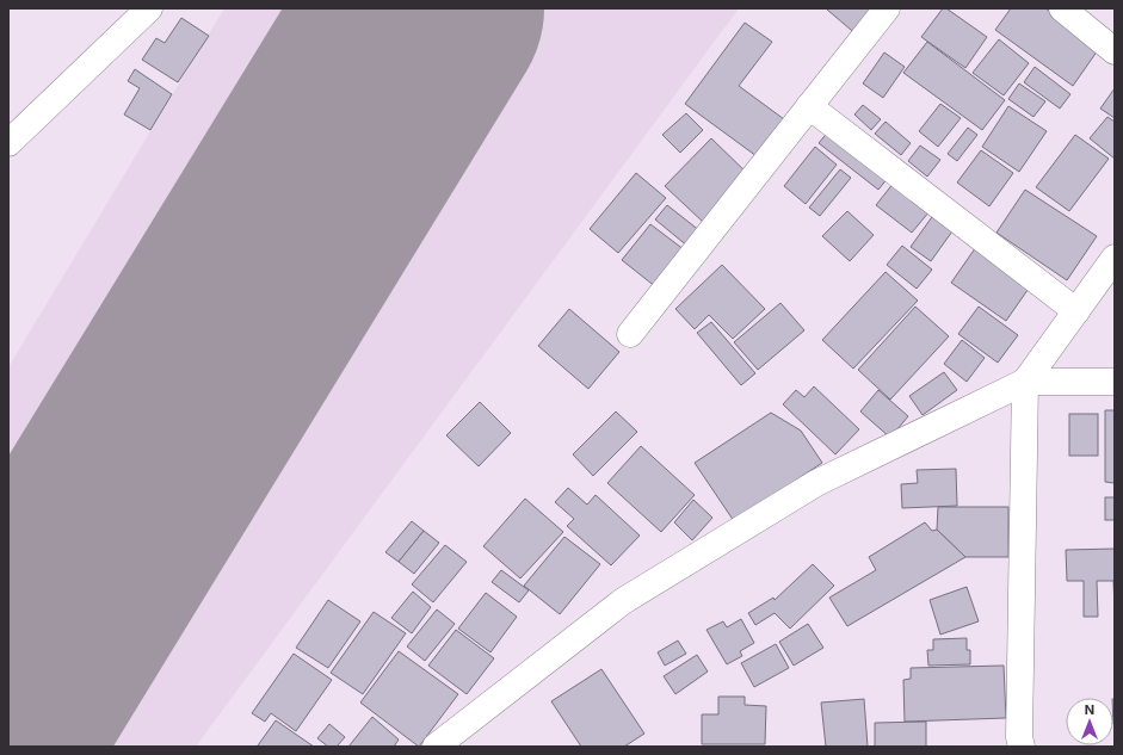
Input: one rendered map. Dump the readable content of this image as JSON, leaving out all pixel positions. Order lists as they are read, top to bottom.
{
  "north": "top"
}
